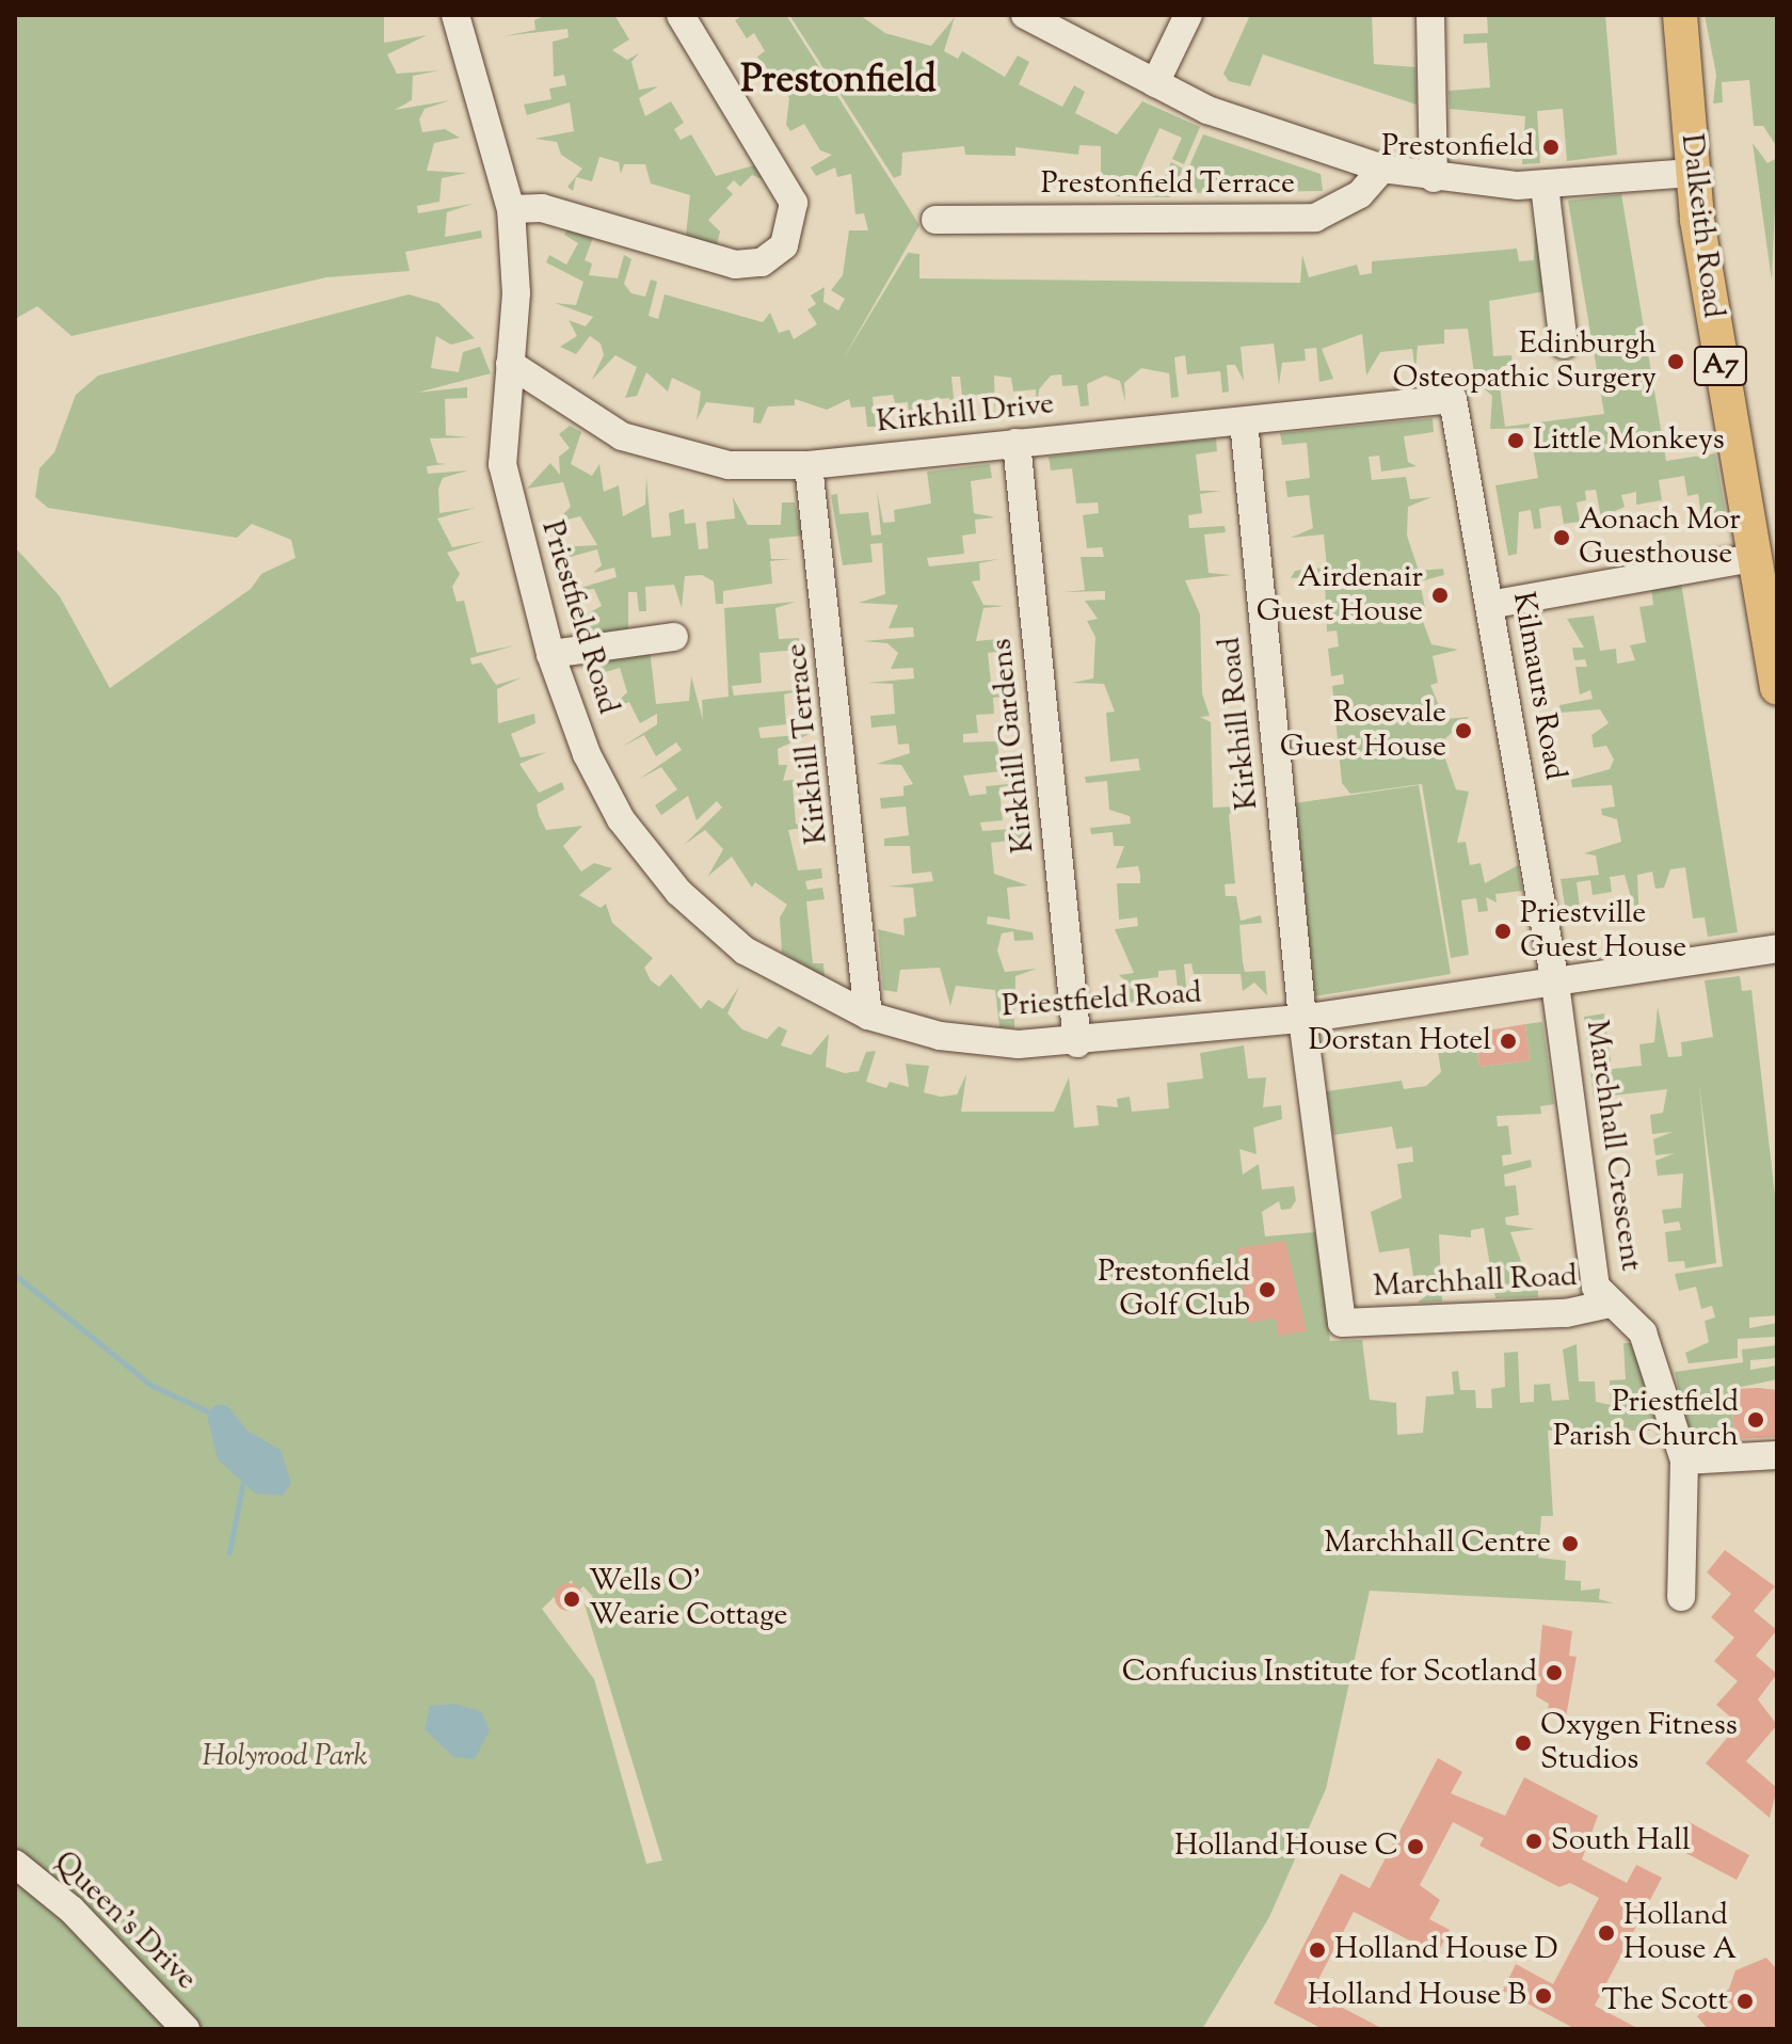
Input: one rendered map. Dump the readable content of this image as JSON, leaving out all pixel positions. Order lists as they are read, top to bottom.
{
  "streets": {
    "main road": ["Dalkeith Road", "A7"],
    "street": [
      "Prestonfield Terrace",
      "Kirkhill Drive",
      "Priestfield Road",
      "Kilmaurs Road",
      "Kirkhill Road",
      "Kirkhill Terrace",
      "Kirkhill Gardens",
      "Marchhall Crescent",
      "Marchhall Road",
      "Queen's Drive"
    ]
  },
  "crossings": [
    ["Kirkhill Drive", "Priestfield Road"],
    ["Kirkhill Drive", "Kilmaurs Road"],
    ["Kirkhill Drive", "Kirkhill Road"],
    ["Kirkhill Drive", "Kirkhill Terrace"],
    ["Kirkhill Drive", "Kirkhill Gardens"],
    ["Priestfield Road", "Kilmaurs Road"],
    ["Priestfield Road", "Kirkhill Road"],
    ["Priestfield Road", "Kirkhill Terrace"],
    ["Priestfield Road", "Kirkhill Gardens"],
    ["Priestfield Road", "Marchhall Crescent"],
    ["Kilmaurs Road", "Marchhall Crescent"],
    ["Kirkhill Road", "Marchhall Road"],
    ["Marchhall Crescent", "Marchhall Road"]
  ],
  "districts": ["Prestonfield"],
  "parks": ["Holyrood Park"],
  "places": [
    "Prestonfield",
    "Edinburgh Osteopathic Surgery",
    "Little Monkeys",
    "Aonach Mor Guesthouse",
    "Airdenair Guest House",
    "Rosevale Guest House",
    "Priestville Guest House",
    "Dorstan Hotel",
    "Prestonfield Golf Club",
    "Priestfield Parish Church",
    "Marchhall Centre",
    "Wells O' Wearie Cottage",
    "Confucius Institute for Scotland",
    "Oxygen Fitness Studios",
    "South Hall",
    "Holland House C",
    "Holland House A",
    "Holland House D",
    "Holland House B",
    "The Scott"
  ]
}
